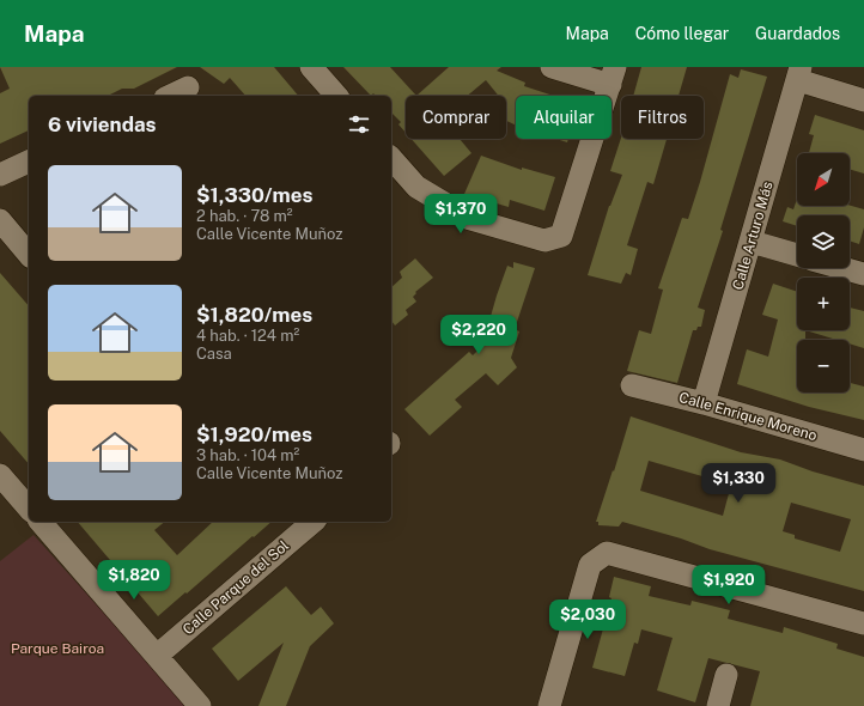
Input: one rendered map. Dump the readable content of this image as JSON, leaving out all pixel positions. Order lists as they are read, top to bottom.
{
  "streets": {
    "street": ["Calle Arturo Más", "Calle Enrique Moreno", "Calle Parque del Sol"]
  },
  "crossings": [
    ["Calle Arturo Más", "Calle Enrique Moreno"]
  ],
  "parks": ["Parque Bairoa"],
  "north": "bottom left",
  "page": {
    "header": "Mapa",
    "nav": ["Mapa", "Cómo llegar", "Guardados"],
    "chip": ["Comprar", "Alquilar", "Filtros"],
    "heading": "6 viviendas",
    "map_buttons": ["+", "−"],
    "list": [
      {
        "name": "$1,330/mes",
        "note": "2 hab. · 78 m² · Calle Vicente Muñoz"
      },
      {
        "name": "$1,820/mes",
        "note": "4 hab. · 124 m² · Casa"
      },
      {
        "name": "$1,920/mes",
        "note": "3 hab. · 104 m² · Calle Vicente Muñoz"
      }
    ],
    "price": [
      "$1,370",
      "$2,220",
      "$1,330",
      "$1,820",
      "$1,920",
      "$2,030"
    ]
  }
}
